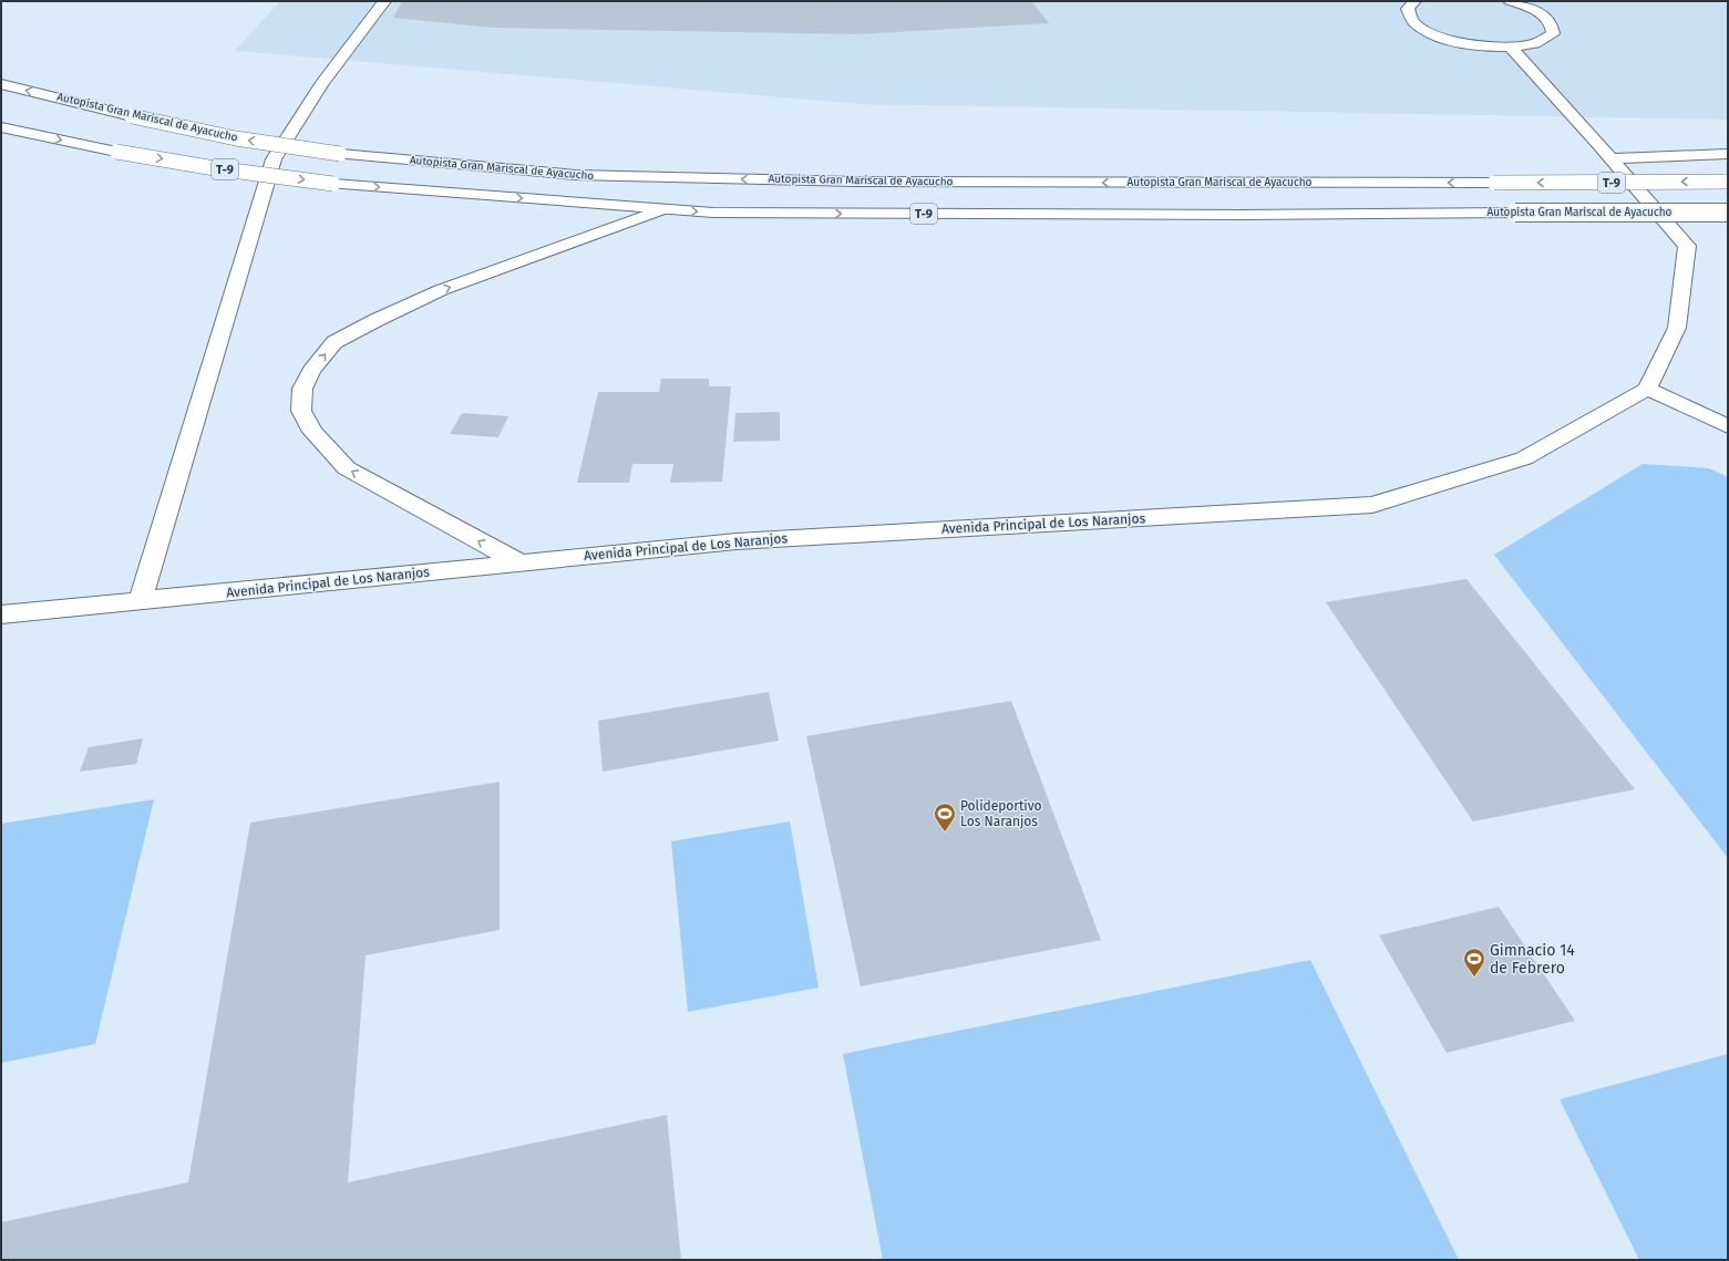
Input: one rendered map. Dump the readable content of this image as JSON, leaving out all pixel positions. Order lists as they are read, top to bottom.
{
  "streets": {
    "main road": ["Autopista Gran Mariscal de Ayacucho", "T-9", "Avenida Principal de Los Naranjos"]
  },
  "crossings": [
    ["Autopista Gran Mariscal de Ayacucho", "T-9"],
    ["T-9", "Avenida Principal de Los Naranjos"]
  ],
  "places": {
    "sports": ["Polideportivo Los Naranjos", "Gimnacio 14 de Febrero"]
  }
}
